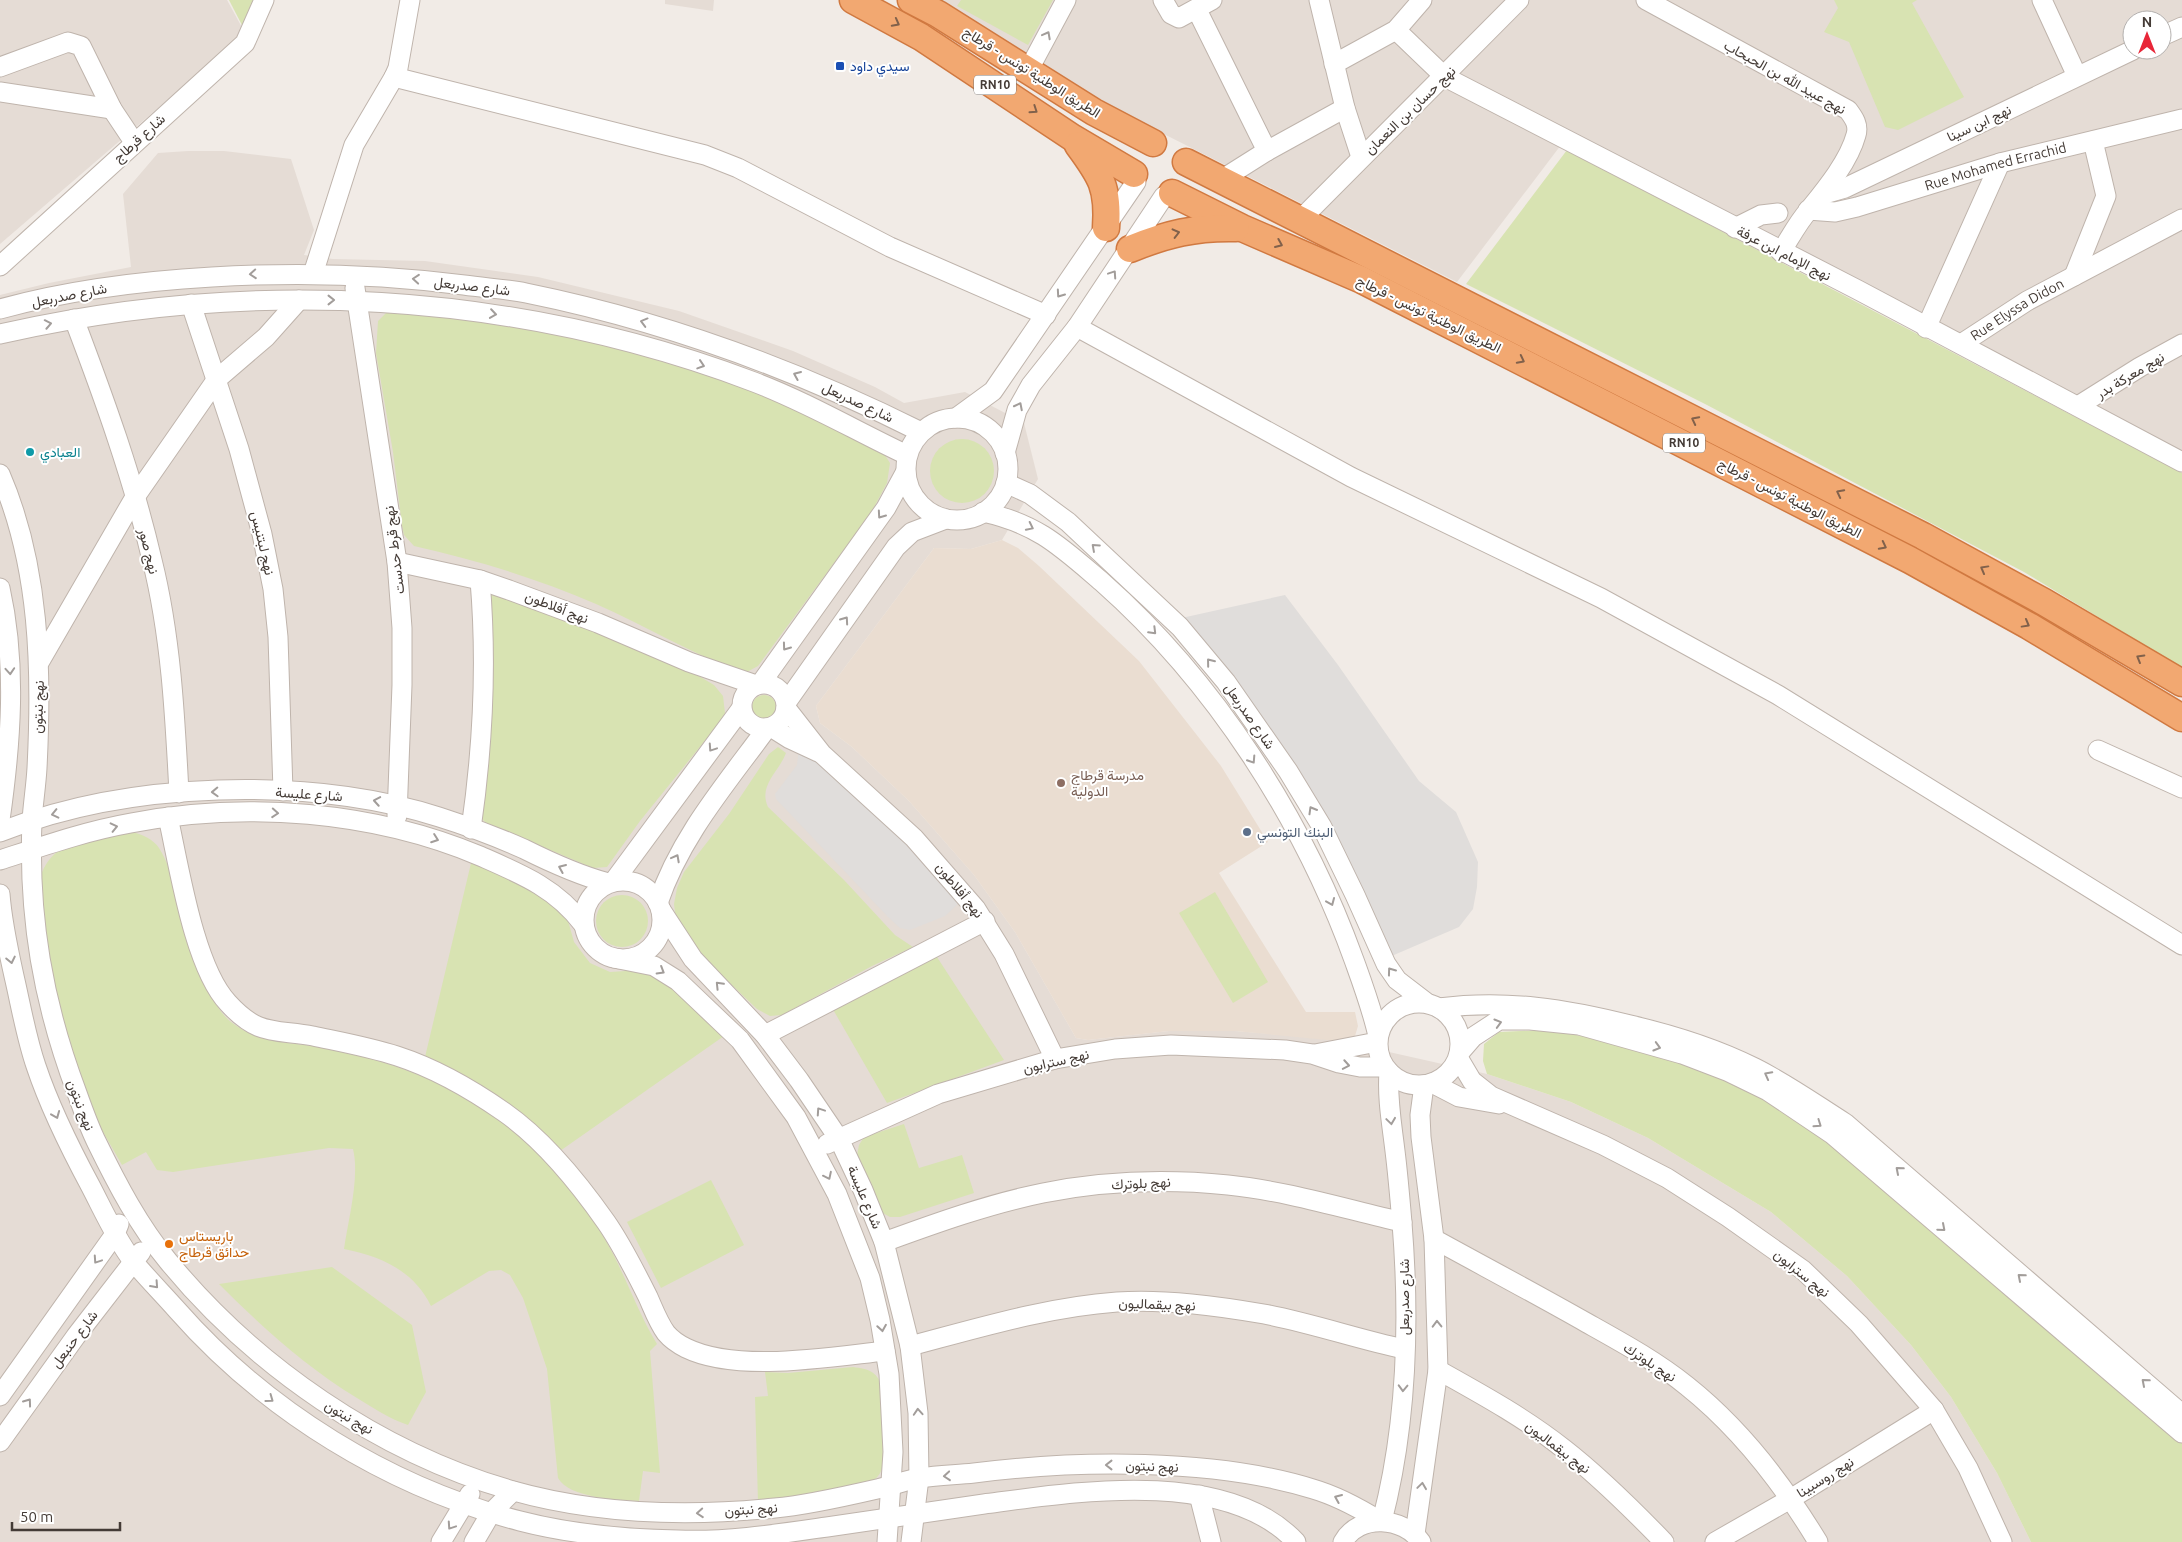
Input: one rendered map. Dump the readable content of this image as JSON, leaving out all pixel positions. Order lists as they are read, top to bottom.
{
  "streets": {
    "highway": ["الطريق الوطنية تونس - قرطاج", "RN10"],
    "street": [
      "نهج عبيد الله بن الحبحاب",
      "نهج حسان بن النعمان",
      "نهج ابن سينا",
      "شارع قرطاج",
      "Rue Mohamed Errachid",
      "نهج الإمام ابن عرفة",
      "شارع صدربعل",
      "Rue Elyssa Didon",
      "نهج معركة بدر",
      "نهج لبتنيس",
      "نهج قرط حدست",
      "نهج صور",
      "نهج أفلاطون",
      "نهج نبتون",
      "شارع عليسة",
      "نهج سترابون",
      "نهج بلوترك",
      "نهج بيقماليون",
      "شارع حنبعل",
      "نهج روسبينا"
    ]
  },
  "crossings": [
    ["الطريق الوطنية تونس - قرطاج", "RN10"],
    ["الطريق الوطنية تونس - قرطاج", "نهج حسان بن النعمان"],
    ["نهج عبيد الله بن الحبحاب", "نهج ابن سينا"],
    ["نهج عبيد الله بن الحبحاب", "Rue Mohamed Errachid"],
    ["نهج عبيد الله بن الحبحاب", "نهج الإمام ابن عرفة"],
    ["نهج حسان بن النعمان", "نهج الإمام ابن عرفة"],
    ["Rue Mohamed Errachid", "Rue Elyssa Didon"],
    ["نهج الإمام ابن عرفة", "Rue Elyssa Didon"],
    ["نهج الإمام ابن عرفة", "نهج معركة بدر"],
    ["شارع صدربعل", "نهج لبتنيس"],
    ["شارع صدربعل", "نهج قرط حدست"],
    ["شارع صدربعل", "نهج صور"],
    ["شارع صدربعل", "نهج نبتون"],
    ["شارع صدربعل", "نهج سترابون"],
    ["شارع صدربعل", "نهج بلوترك"],
    ["شارع صدربعل", "نهج بيقماليون"],
    ["نهج لبتنيس", "شارع عليسة"],
    ["نهج قرط حدست", "نهج أفلاطون"],
    ["نهج قرط حدست", "شارع عليسة"],
    ["نهج صور", "شارع عليسة"],
    ["نهج أفلاطون", "نهج سترابون"],
    ["نهج نبتون", "شارع عليسة"],
    ["نهج نبتون", "شارع حنبعل"],
    ["شارع عليسة", "نهج سترابون"],
    ["شارع عليسة", "نهج بلوترك"],
    ["شارع عليسة", "نهج بيقماليون"],
    ["نهج سترابون", "نهج روسبينا"],
    ["نهج بلوترك", "نهج روسبينا"]
  ],
  "places": {
    "transit": ["سيدي داود"],
    "other": [
      "العبادي",
      "مدرسة قرطاج الدولية",
      "البنك التونسي",
      "باريستاس حدائق قرطاج"
    ]
  },
  "scale_bar": "50 m",
  "north": "top"
}
